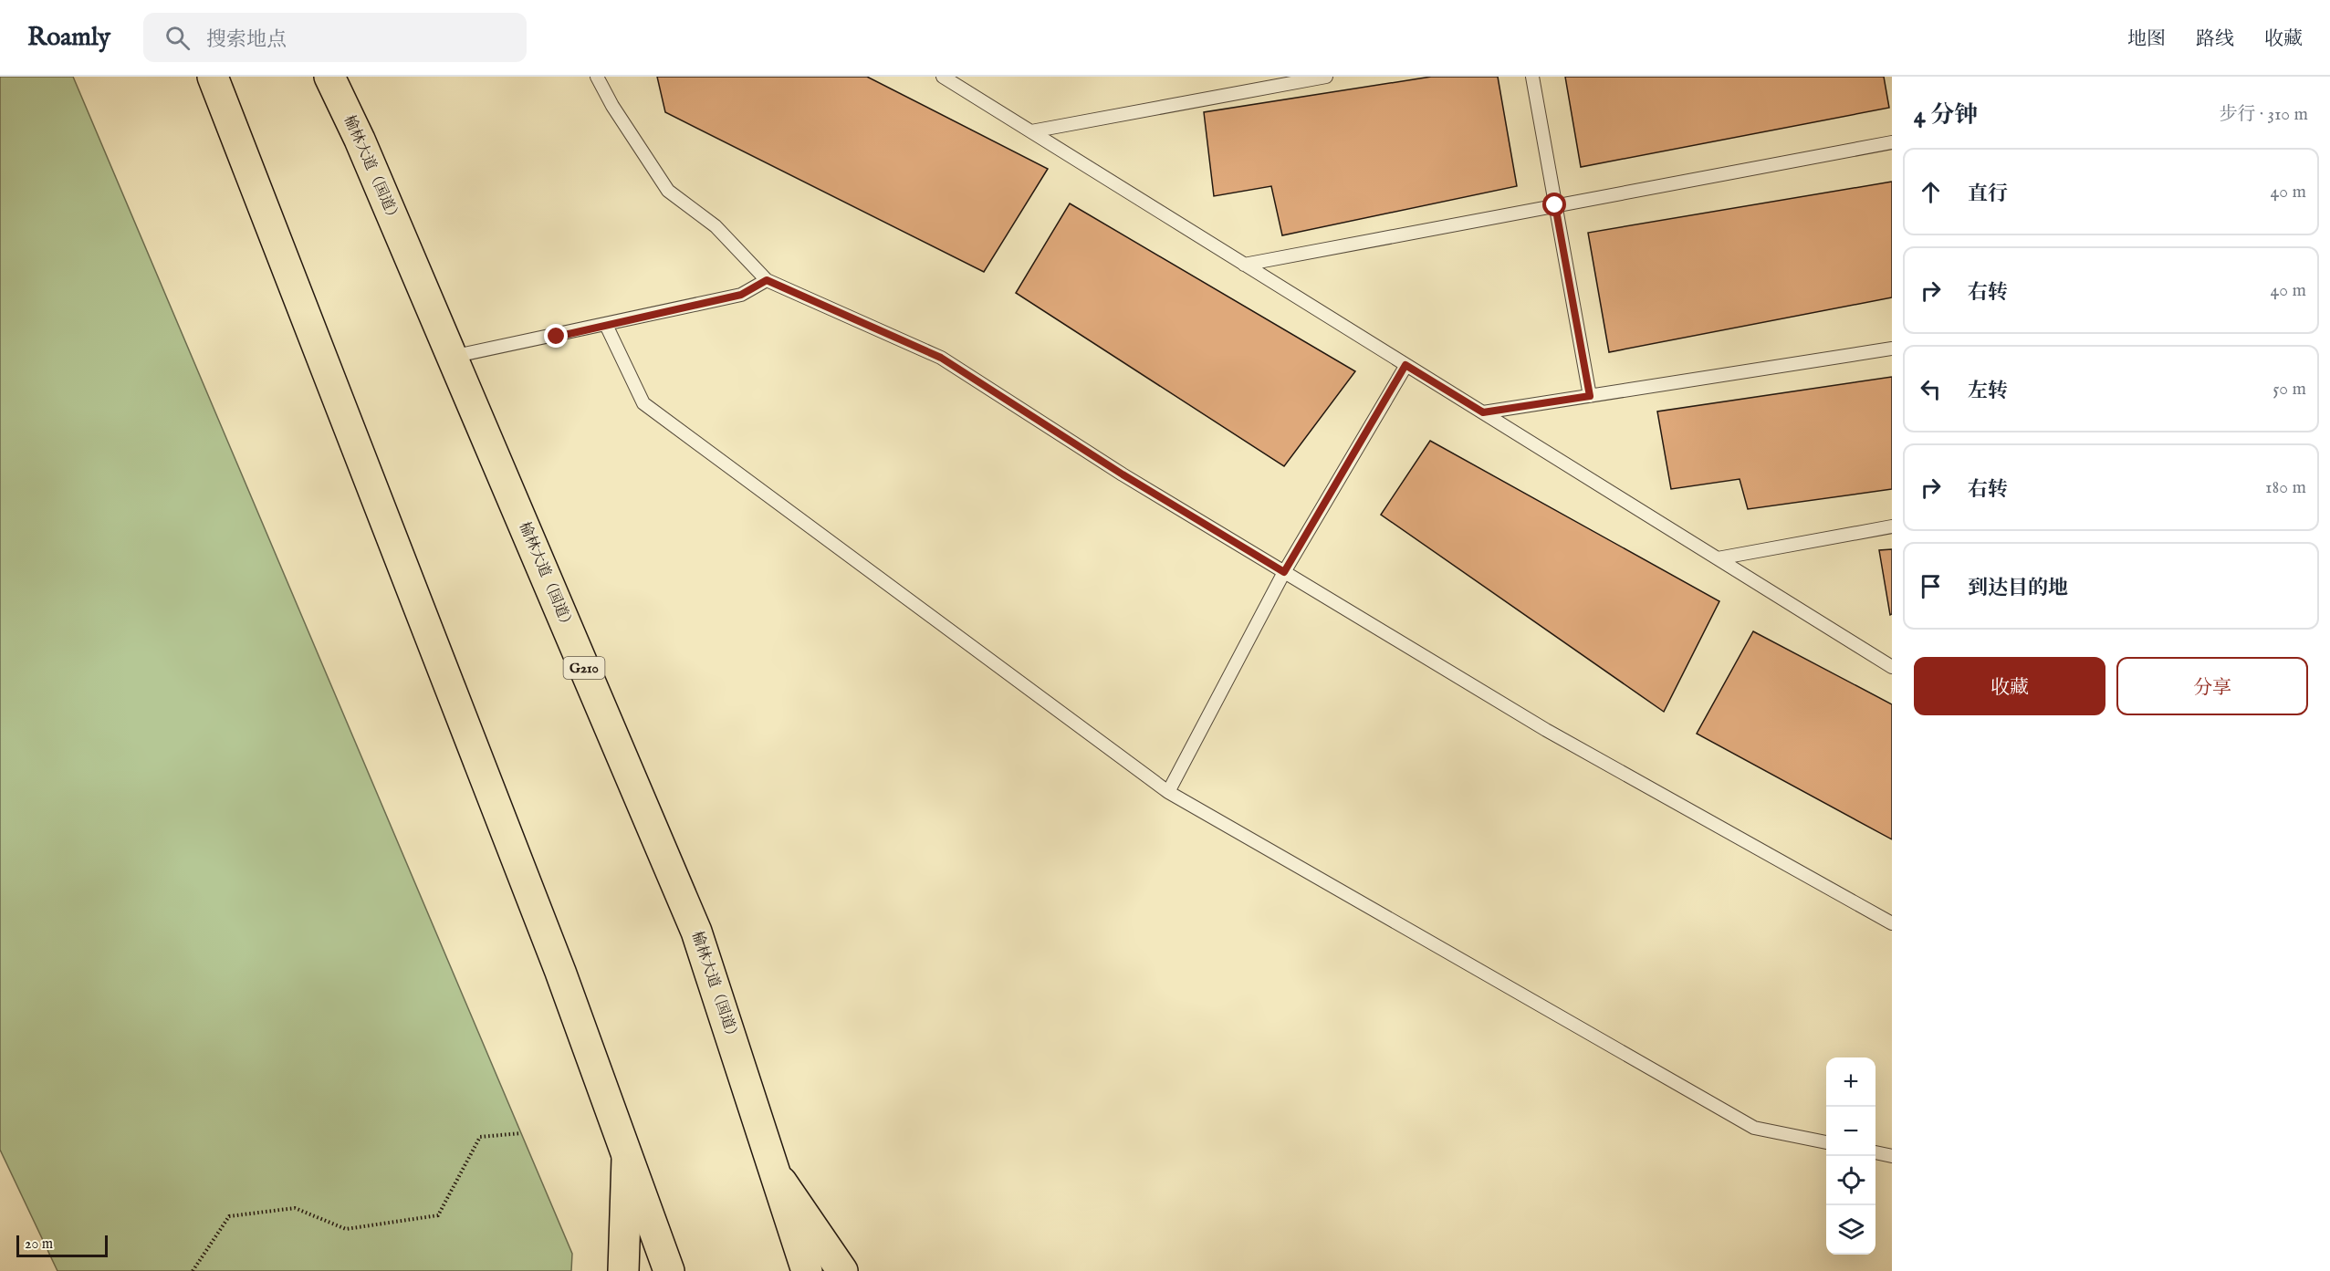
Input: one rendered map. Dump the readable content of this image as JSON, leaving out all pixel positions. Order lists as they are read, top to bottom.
{
  "streets": {
    "main road": ["榆林大道（国道）", "G210"]
  },
  "scale_bar": "20 m",
  "page": {
    "header": "Roamly",
    "search": "搜索地点",
    "nav": ["地图", "路线", "收藏"],
    "heading": ["4 分钟", "步行 · 310 m"],
    "list": [
      ["直行", "40 m"],
      ["右转", "40 m"],
      ["左转", "50 m"],
      ["右转", "180 m"],
      "到达目的地"
    ],
    "buttons": ["收藏", "分享"],
    "map_buttons": ["+", "−"],
    "scale": "20 m"
  }
}
